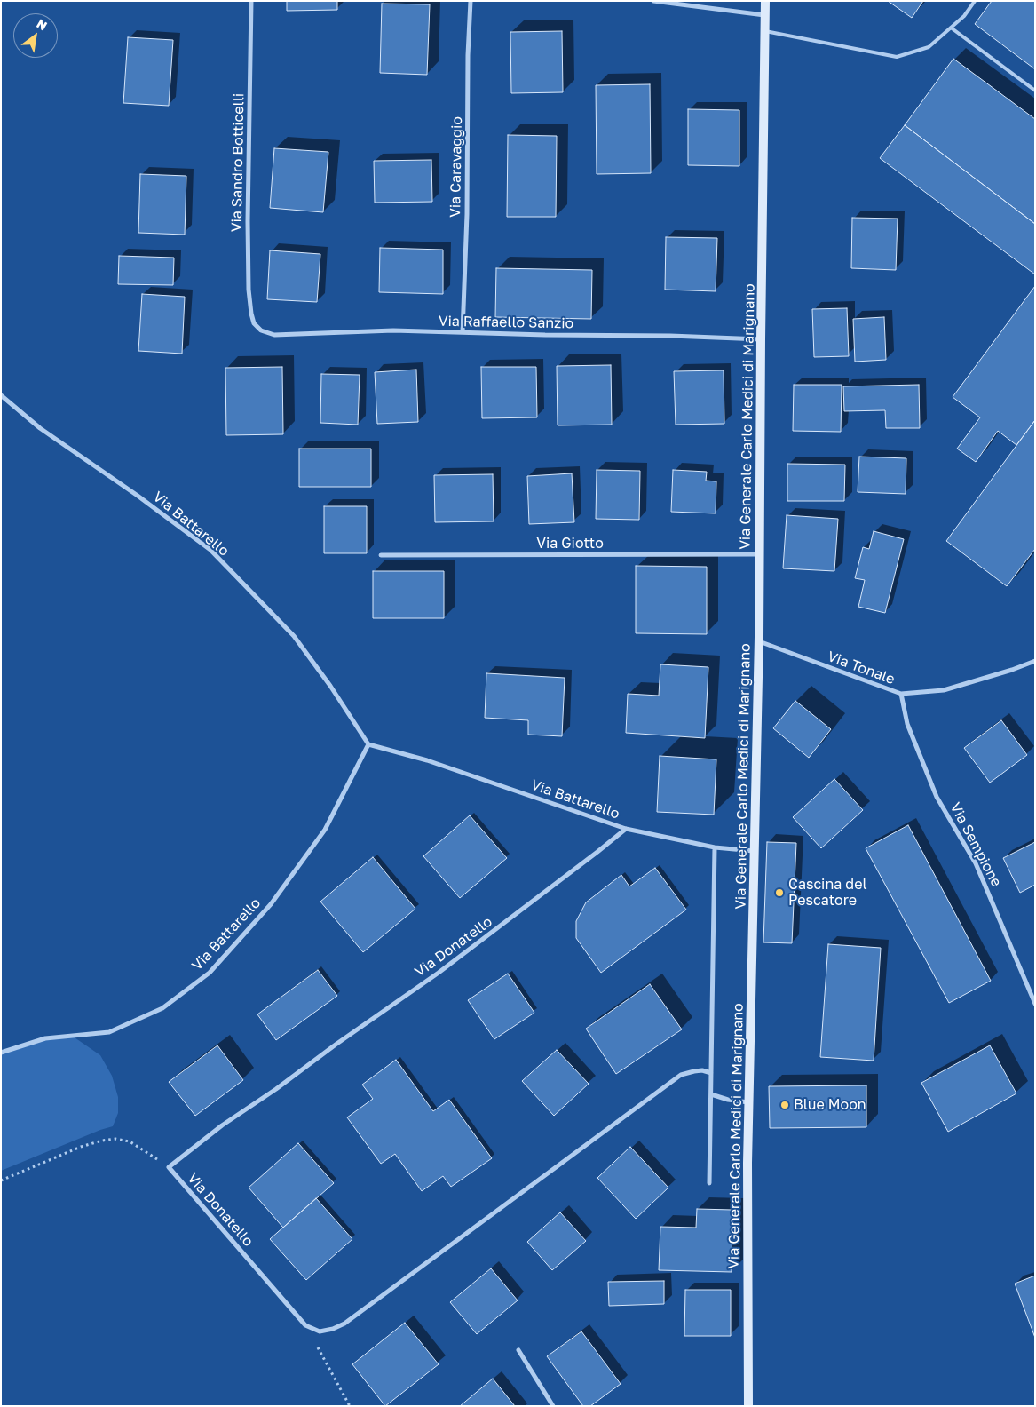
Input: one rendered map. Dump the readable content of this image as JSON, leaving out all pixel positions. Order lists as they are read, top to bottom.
{
  "streets": {
    "street": [
      "Via Sandro Botticelli",
      "Via Caravaggio",
      "Via Raffaello Sanzio",
      "Via Generale Carlo Medici di Marignano",
      "Via Battarello",
      "Via Giotto",
      "Via Tonale",
      "Via Sempione",
      "Via Donatello"
    ]
  },
  "crossings": [
    ["Via Sandro Botticelli", "Via Raffaello Sanzio"],
    ["Via Caravaggio", "Via Raffaello Sanzio"],
    ["Via Raffaello Sanzio", "Via Generale Carlo Medici di Marignano"],
    ["Via Generale Carlo Medici di Marignano", "Via Battarello"],
    ["Via Generale Carlo Medici di Marignano", "Via Giotto"],
    ["Via Generale Carlo Medici di Marignano", "Via Tonale"],
    ["Via Battarello", "Via Donatello"],
    ["Via Tonale", "Via Sempione"]
  ],
  "places": ["Cascina del Pescatore", "Blue Moon"],
  "north": "top right"
}
